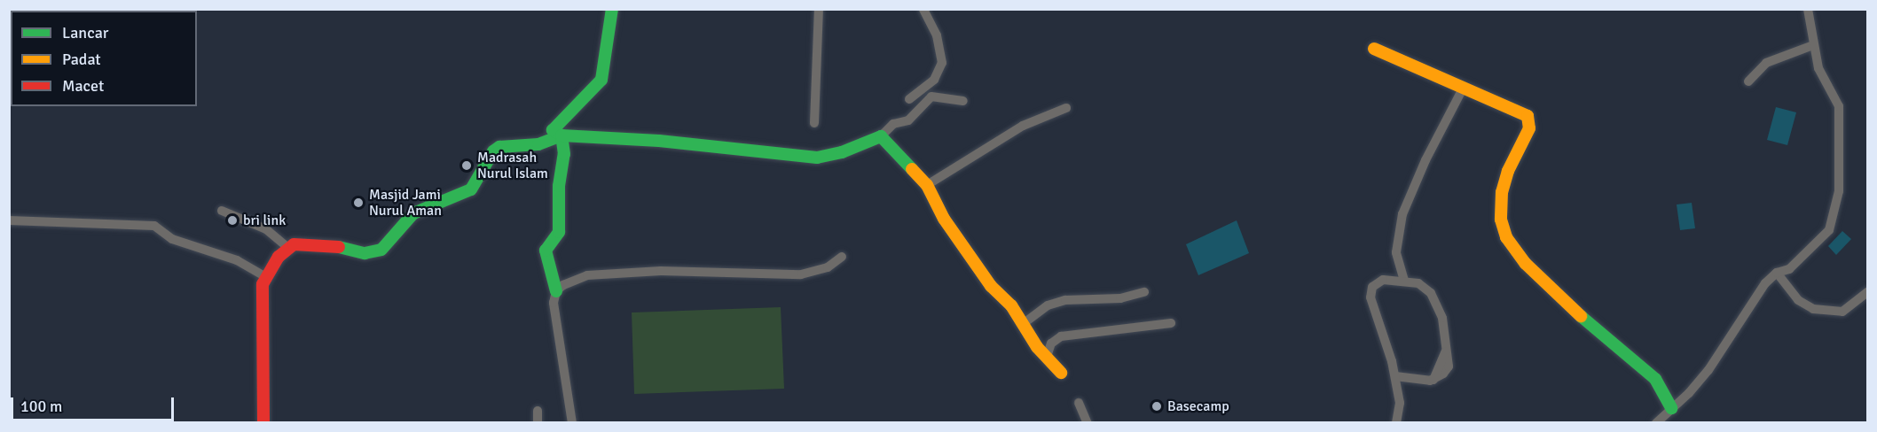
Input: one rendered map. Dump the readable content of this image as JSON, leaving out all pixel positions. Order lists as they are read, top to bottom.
{
  "places": [
    "Madrasah Nurul Islam",
    "Masjid Jami Nurul Aman",
    "bri link",
    "Basecamp"
  ],
  "legend": ["Lancar", "Padat", "Macet"],
  "scale_bar": "100 m"
}
